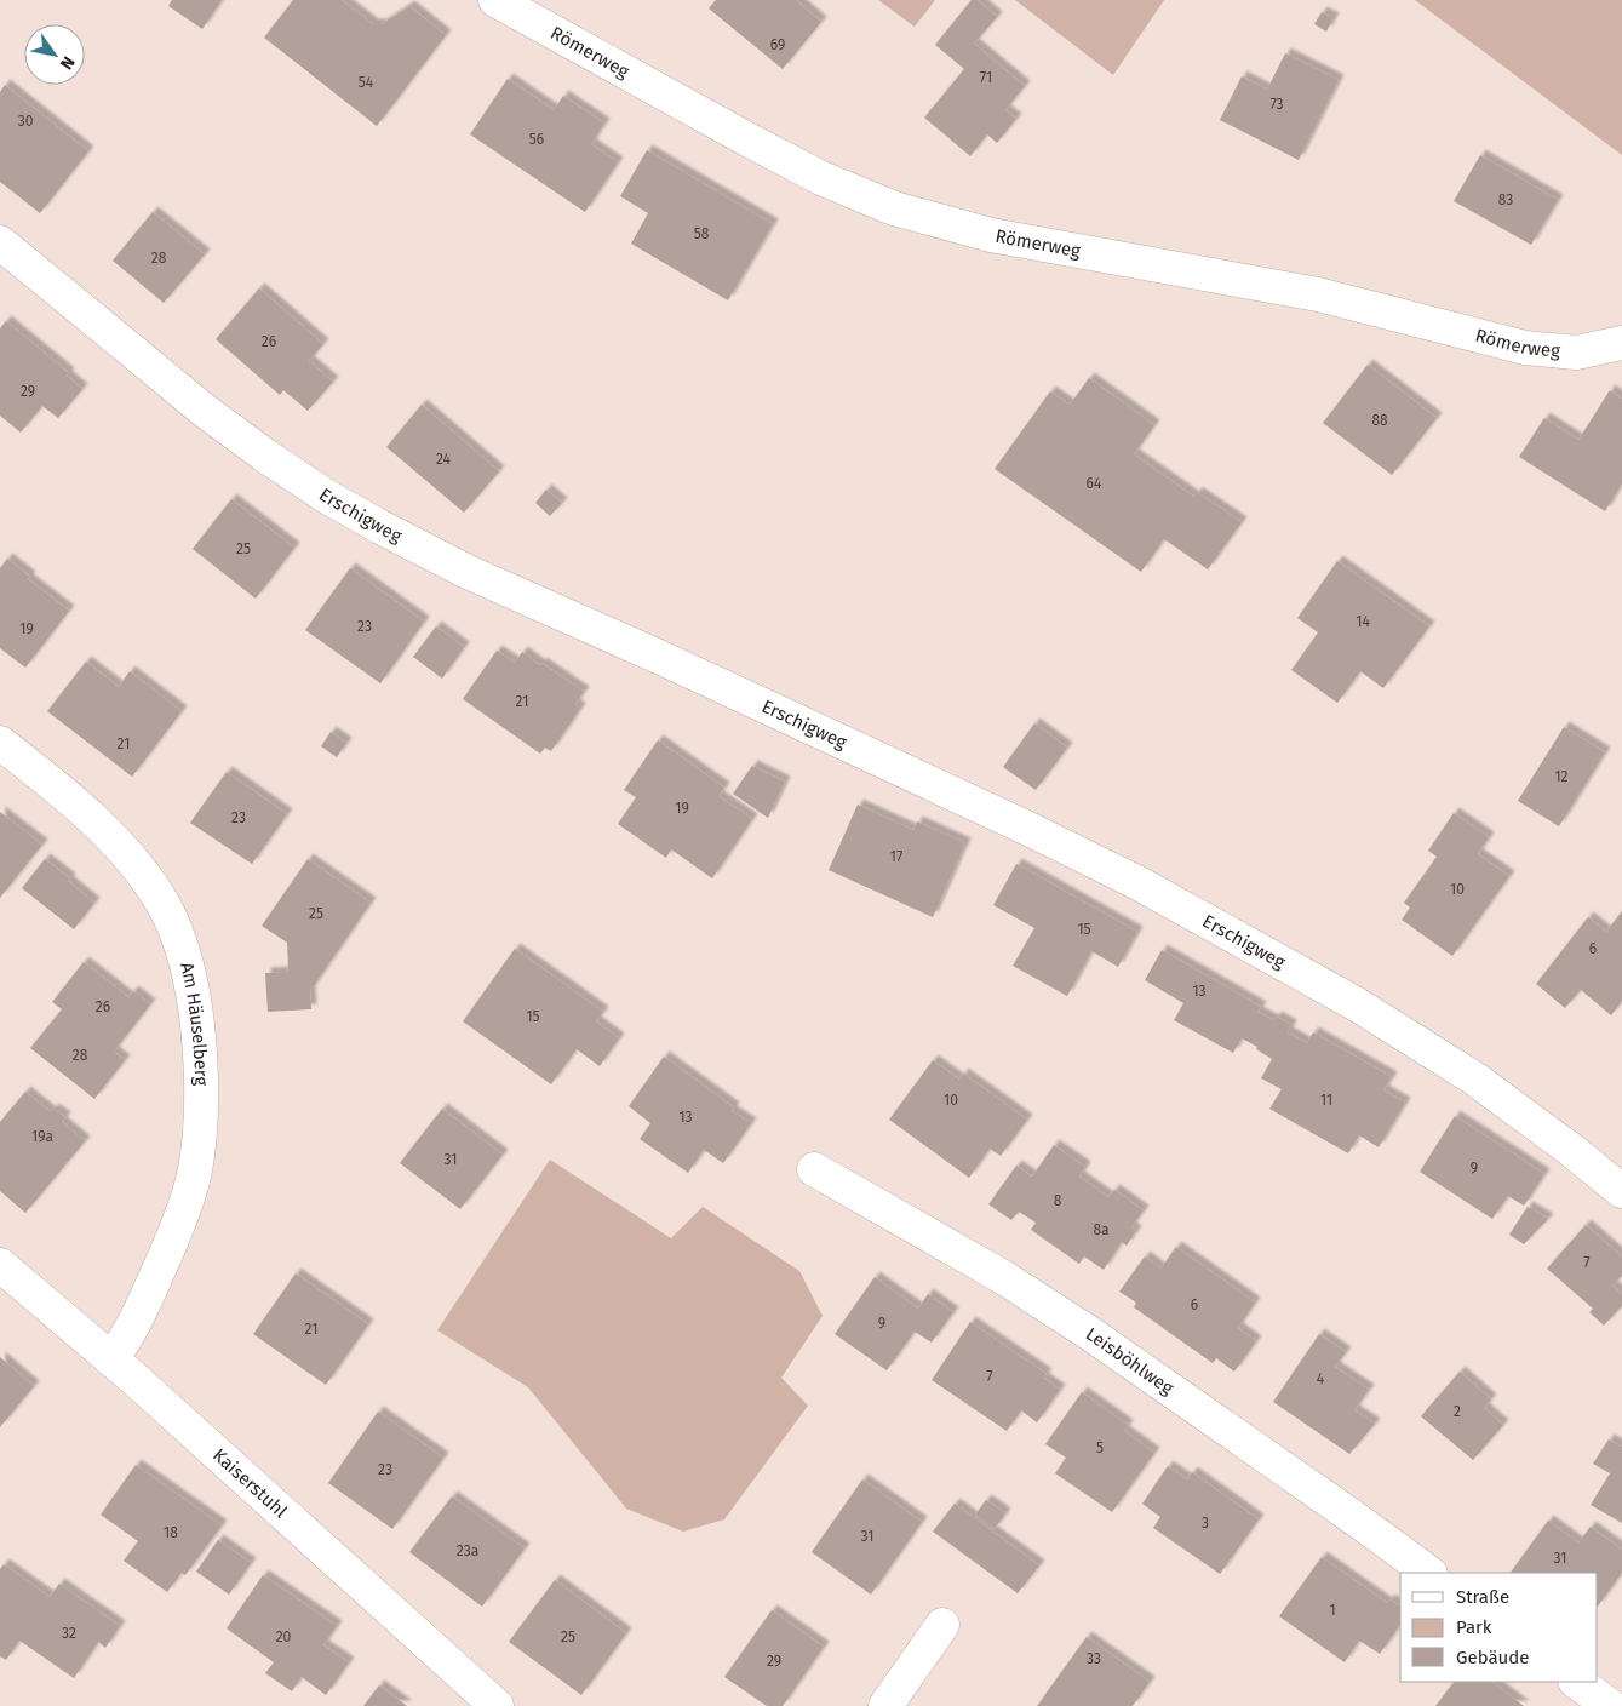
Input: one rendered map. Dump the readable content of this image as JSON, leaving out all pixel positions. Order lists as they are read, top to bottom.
{
  "streets": {
    "street": [
      "Römerweg",
      "Erschigweg",
      "Am Häuselberg",
      "Leisböhlweg",
      "Kaiserstuhl"
    ]
  },
  "crossings": [
    ["Am Häuselberg", "Kaiserstuhl"]
  ],
  "house_numbers": [
    "69",
    "71",
    "54",
    "73",
    "30",
    "56",
    "83",
    "58",
    "28",
    "26",
    "29",
    "88",
    "24",
    "64",
    "25",
    "14",
    "23",
    "19",
    "21",
    "21",
    "12",
    "19",
    "23",
    "17",
    "10",
    "25",
    "15",
    "6",
    "13",
    "26",
    "15",
    "28",
    "10",
    "11",
    "13",
    "19a",
    "31",
    "9",
    "8",
    "8a",
    "7",
    "6",
    "9",
    "21",
    "7",
    "4",
    "2",
    "5",
    "23",
    "3",
    "18",
    "31",
    "23a",
    "31",
    "1",
    "32",
    "20",
    "25",
    "33",
    "29"
  ],
  "legend": ["Straße", "Park", "Gebäude"],
  "north": "bottom right"
}
